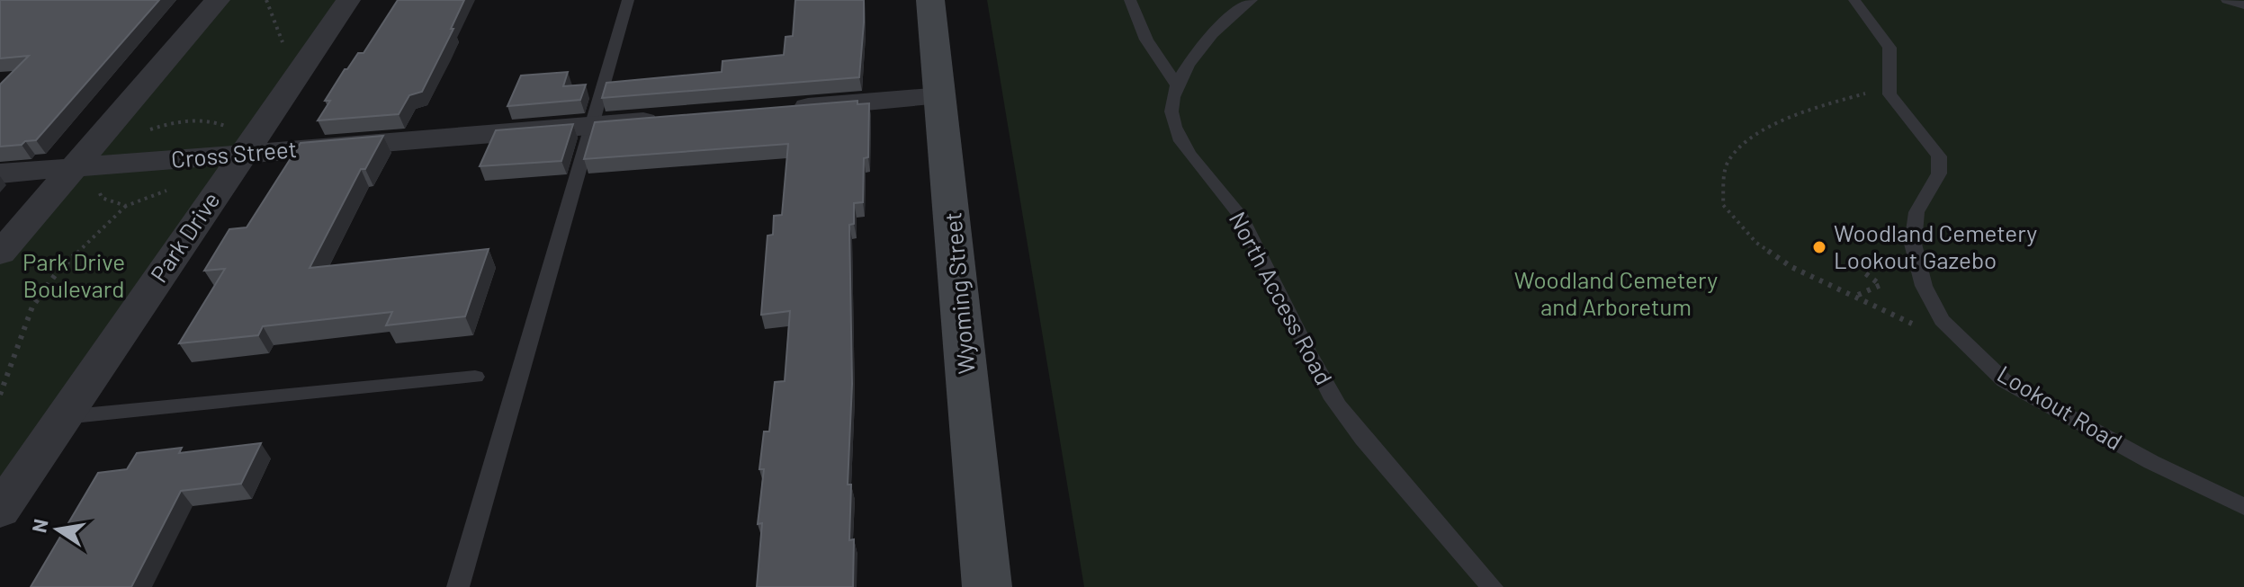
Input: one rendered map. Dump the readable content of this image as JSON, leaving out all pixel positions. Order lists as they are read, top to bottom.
{
  "streets": {
    "street": ["Cross Street", "Park Drive", "Wyoming Street"],
    "lane": ["North Access Road", "Lookout Road"]
  },
  "crossings": [
    ["Cross Street", "Park Drive"]
  ],
  "parks": ["Park Drive Boulevard", "Woodland Cemetery and Arboretum"],
  "places": ["Woodland Cemetery Lookout Gazebo"],
  "north": "left"
}
